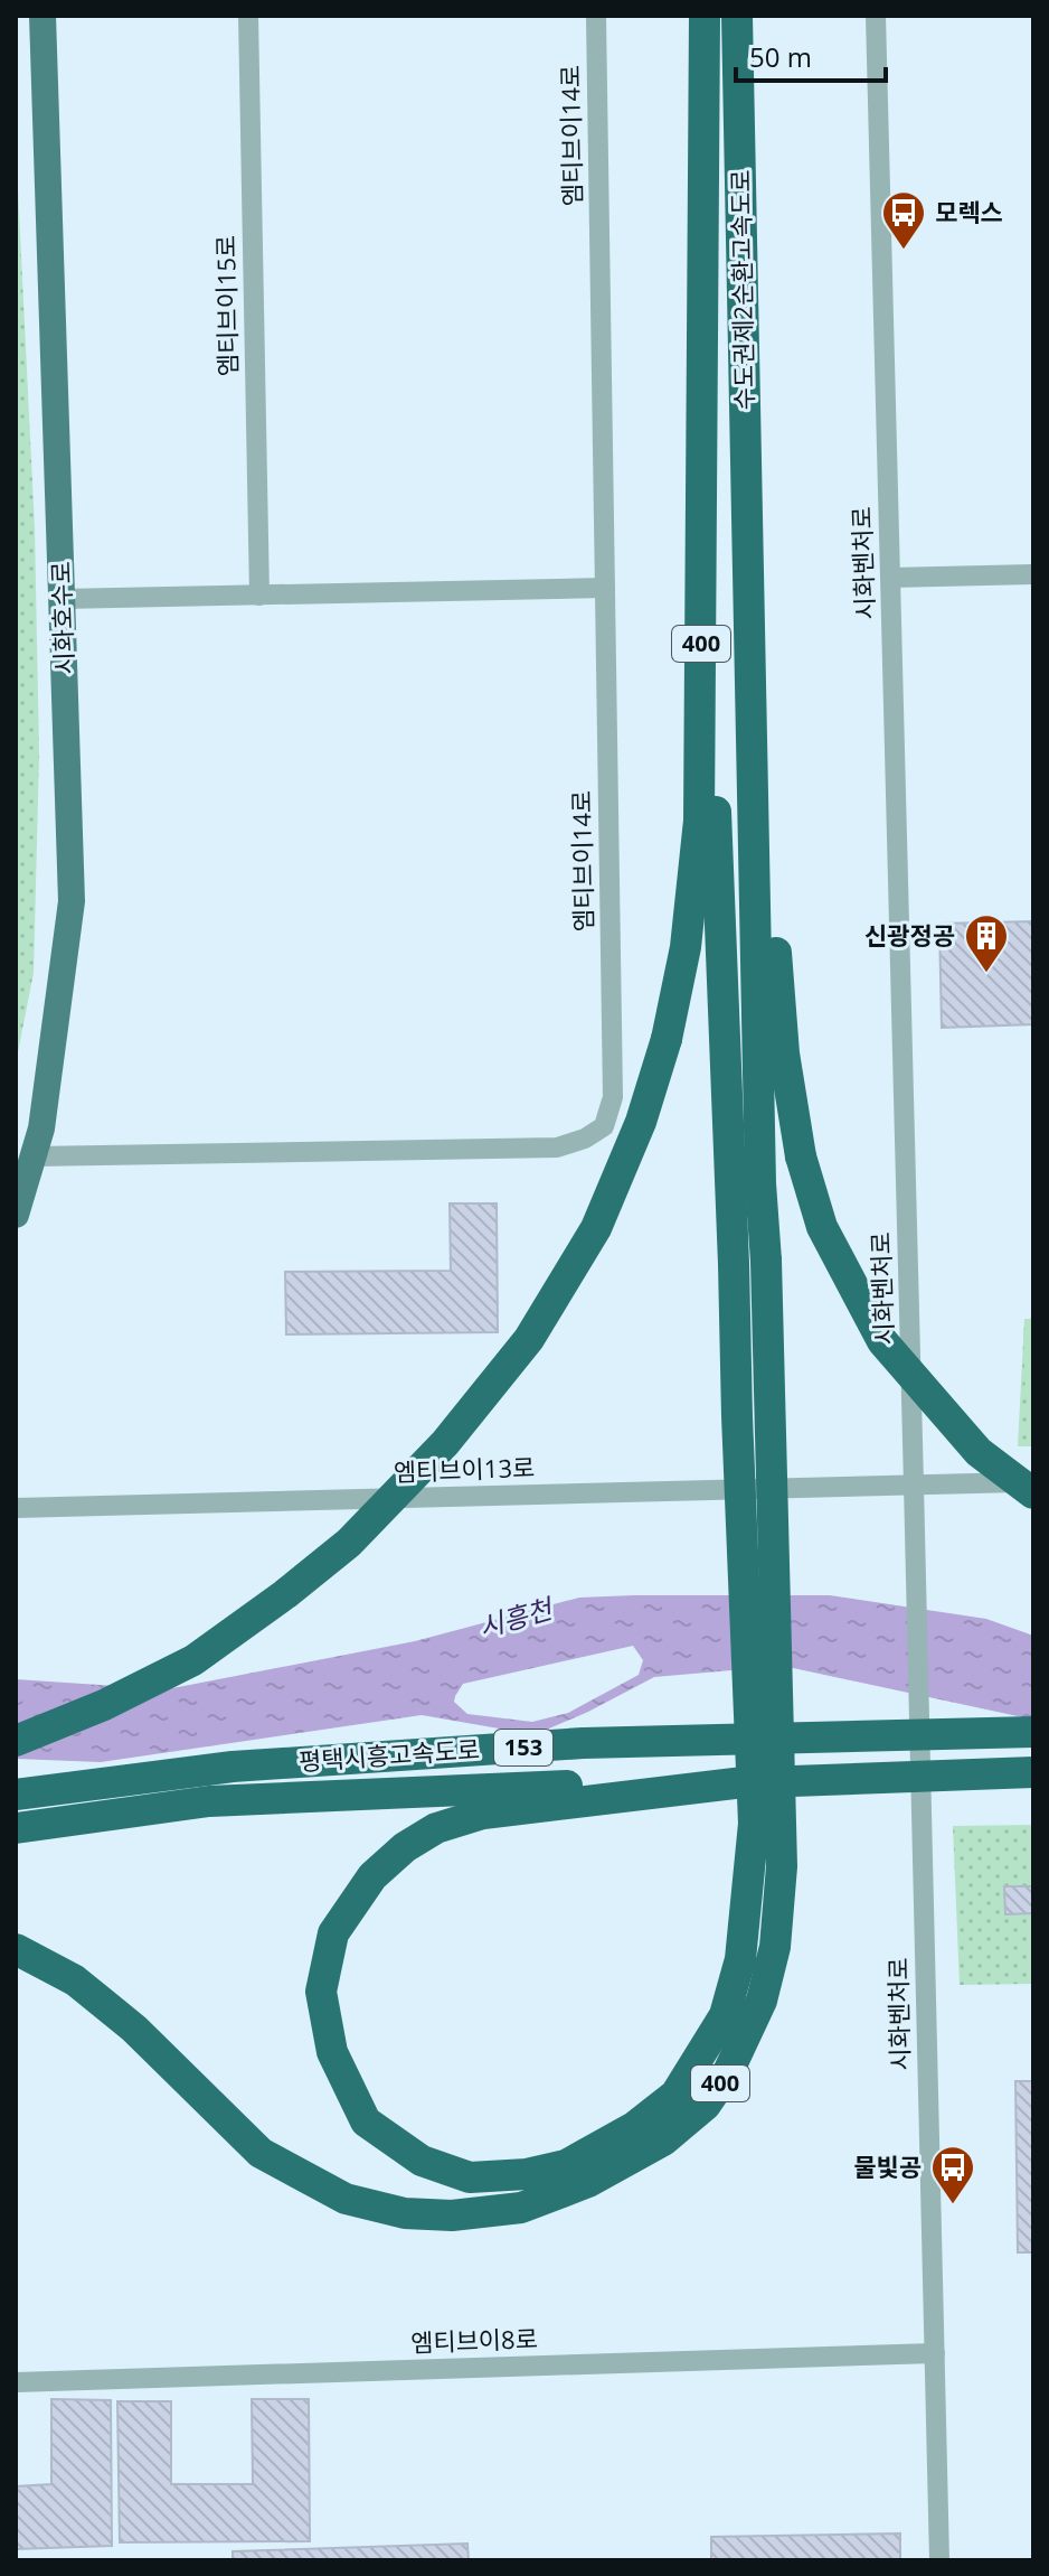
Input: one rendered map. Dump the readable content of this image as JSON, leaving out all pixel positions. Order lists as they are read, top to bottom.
{
  "streets": {
    "highway": [
      "수도권제2순환고속도로",
      "400",
      "153",
      "평택시흥고속도로"
    ],
    "main road": ["시화호수로"],
    "street": [
      "엠티브이14로",
      "엠티브이15로",
      "시화벤처로",
      "엠티브이13로",
      "엠티브이8로"
    ]
  },
  "crossings": [
    ["엠티브이14로", "시화호수로"],
    ["수도권제2순환고속도로", "400"],
    ["시화벤처로", "엠티브이13로"],
    ["시화벤처로", "엠티브이8로"]
  ],
  "water": ["시흥천"],
  "places": {
    "bus stop": ["모렉스", "물빛공"],
    "building": ["신광정공"]
  },
  "scale_bar": "50 m"
}
